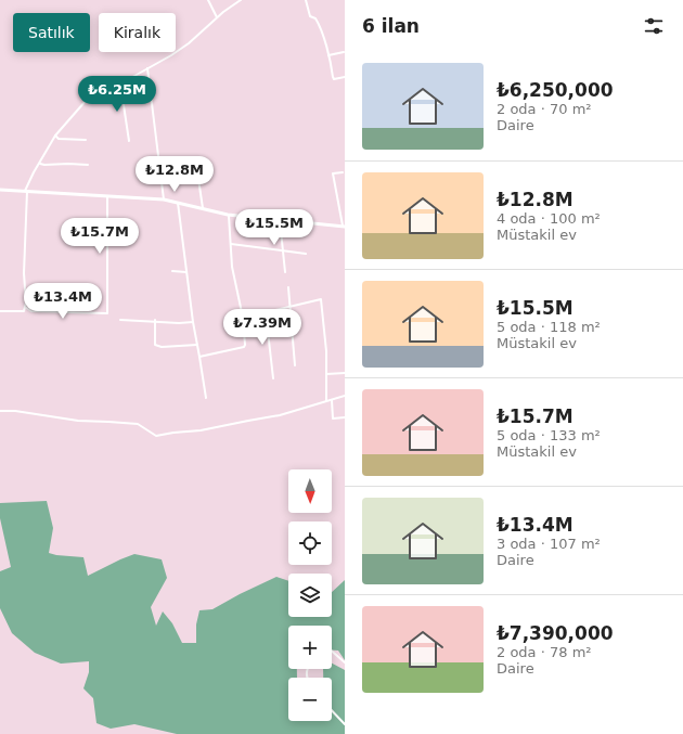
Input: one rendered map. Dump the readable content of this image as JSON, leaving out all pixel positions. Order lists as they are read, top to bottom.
{
  "north": "bottom",
  "page": {
    "heading": "6 ilan",
    "chip": ["Satılık", "Kiralık"],
    "list": [
      {
        "name": "₺6,250,000",
        "note": "2 oda · 70 m² · Daire"
      },
      {
        "name": "₺12.8M",
        "note": "4 oda · 100 m² · Müstakil ev"
      },
      {
        "name": "₺15.5M",
        "note": "5 oda · 118 m² · Müstakil ev"
      },
      {
        "name": "₺15.7M",
        "note": "5 oda · 133 m² · Müstakil ev"
      },
      {
        "name": "₺13.4M",
        "note": "3 oda · 107 m² · Daire"
      },
      {
        "name": "₺7,390,000",
        "note": "2 oda · 78 m² · Daire"
      }
    ],
    "price": [
      "₺6.25M",
      "₺12.8M",
      "₺15.5M",
      "₺15.7M",
      "₺13.4M",
      "₺7.39M"
    ],
    "map_buttons": ["+", "−"]
  }
}
